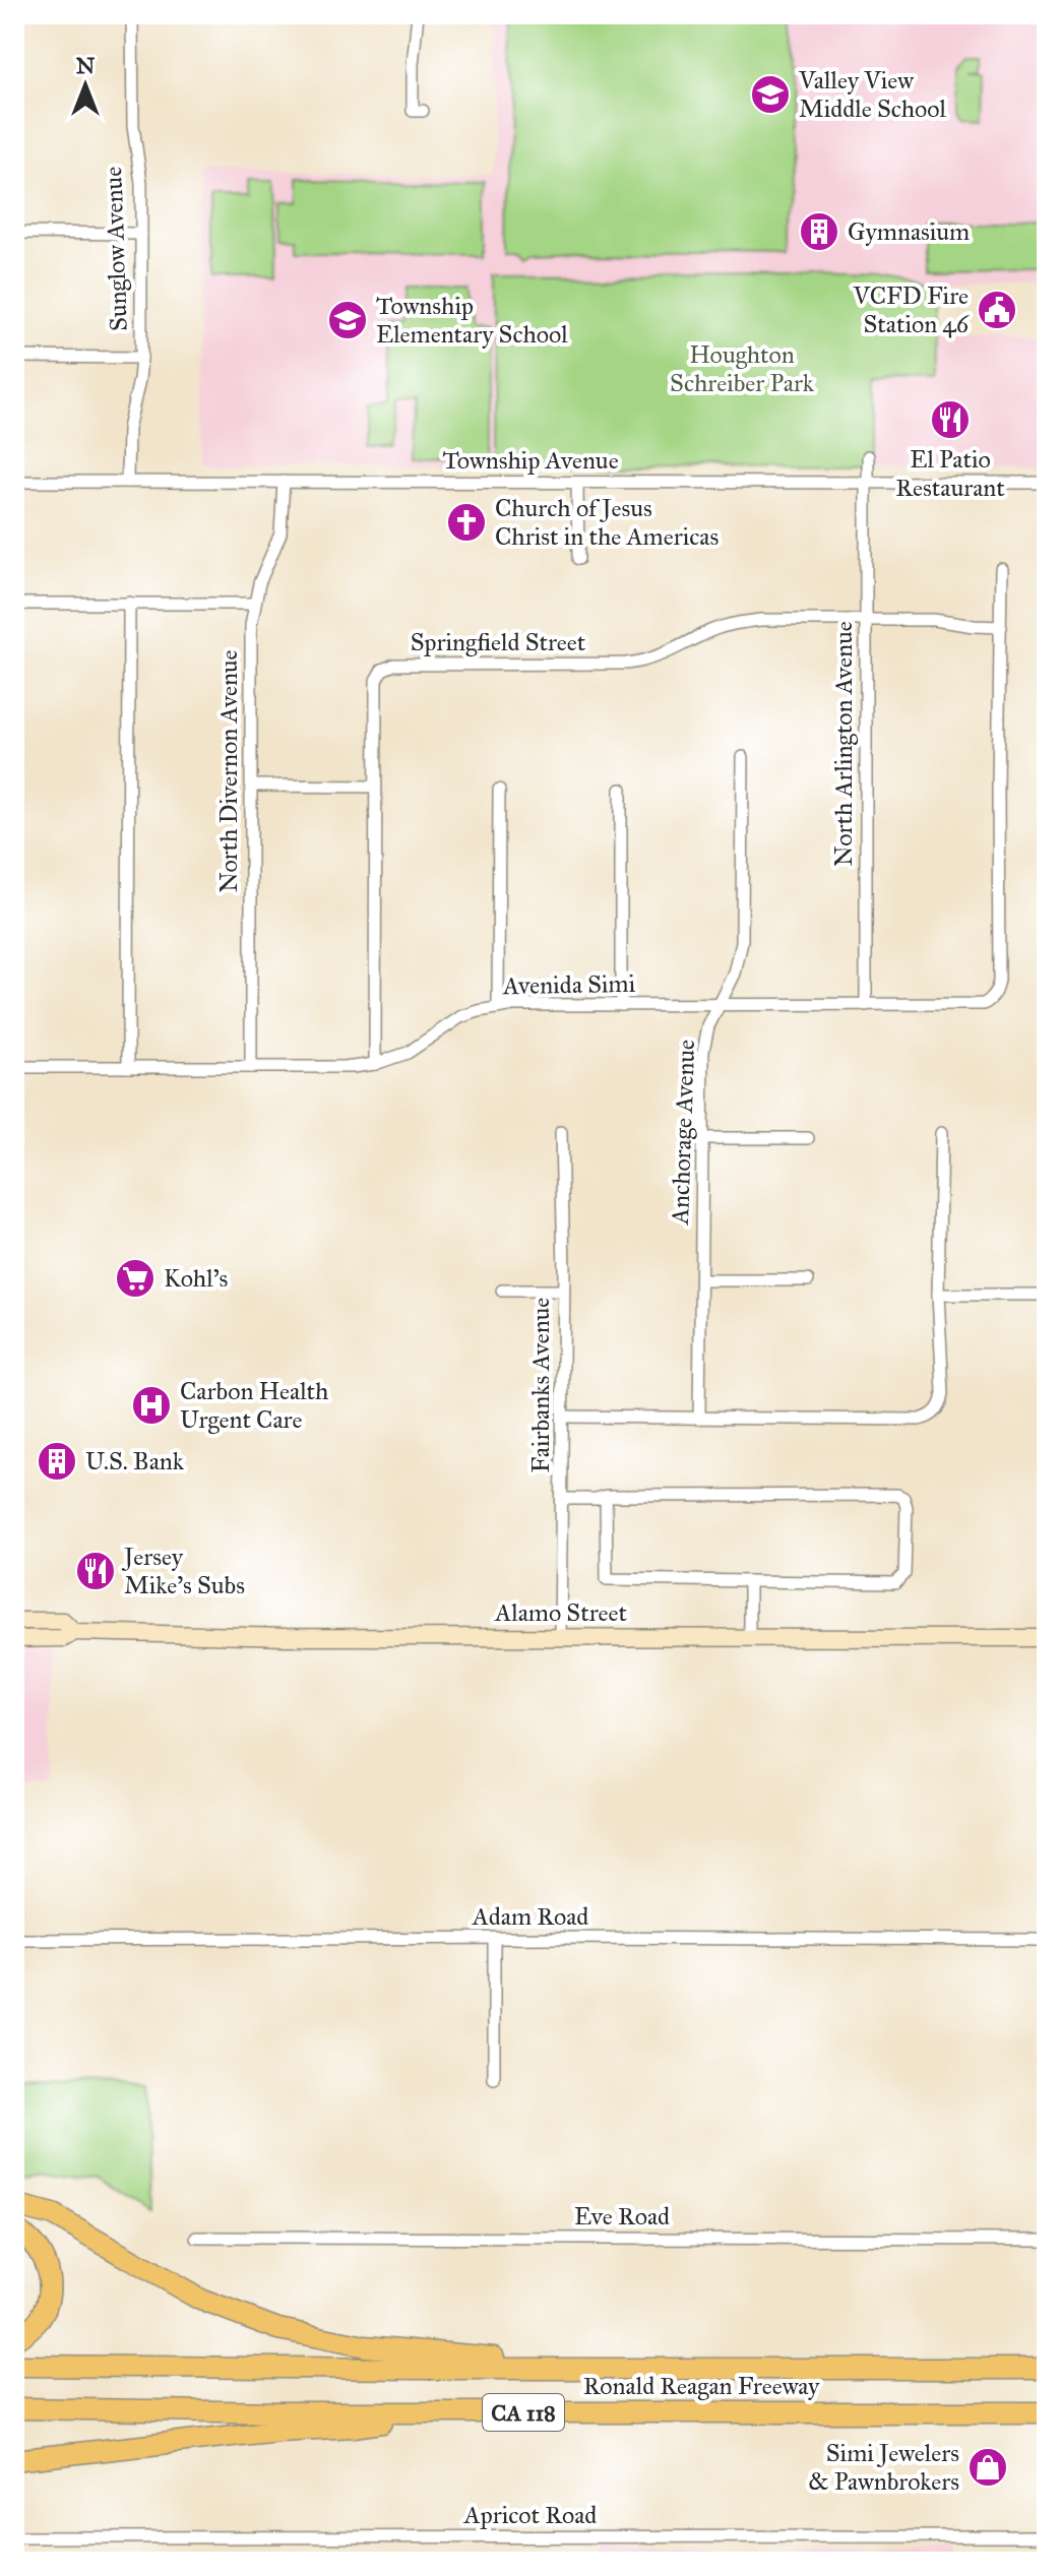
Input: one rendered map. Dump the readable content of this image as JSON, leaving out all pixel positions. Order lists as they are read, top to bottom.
{
  "streets": {
    "highway": ["Ronald Reagan Freeway", "CA 118"],
    "main road": ["Alamo Street"],
    "street": [
      "Sunglow Avenue",
      "Township Avenue",
      "Springfield Street",
      "North Arlington Avenue",
      "North Divernon Avenue",
      "Avenida Simi",
      "Anchorage Avenue",
      "Fairbanks Avenue",
      "Adam Road",
      "Eve Road",
      "Apricot Road"
    ]
  },
  "crossings": [
    ["Sunglow Avenue", "Township Avenue"],
    ["Township Avenue", "North Arlington Avenue"],
    ["Township Avenue", "North Divernon Avenue"],
    ["Springfield Street", "North Arlington Avenue"],
    ["Springfield Street", "Avenida Simi"],
    ["North Arlington Avenue", "Avenida Simi"],
    ["North Divernon Avenue", "Avenida Simi"],
    ["Avenida Simi", "Anchorage Avenue"],
    ["Fairbanks Avenue", "Alamo Street"]
  ],
  "parks": ["Houghton Schreiber Park"],
  "places": {
    "school or university": ["Valley View Middle School", "Township Elementary School"],
    "building": ["Gymnasium", "U.S. Bank"],
    "public building": ["VCFD Fire Station 46"],
    "restaurant": ["El Patio Restaurant", "Jersey Mike's Subs"],
    "church": ["Church of Jesus Christ in the Americas"],
    "supermarket": ["Kohl's"],
    "hospital": ["Carbon Health Urgent Care"],
    "shop": ["Simi Jewelers & Pawnbrokers"]
  },
  "north": "top"
}
